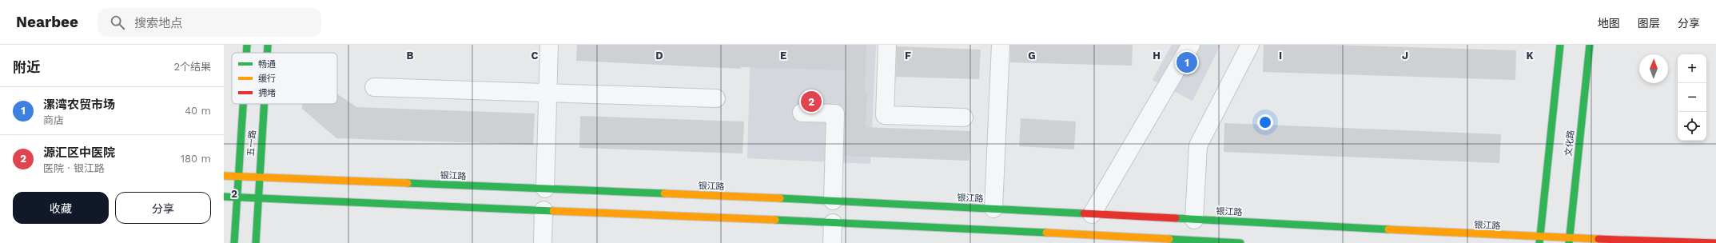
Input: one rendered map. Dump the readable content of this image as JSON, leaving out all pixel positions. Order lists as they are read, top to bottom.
{
  "streets": {
    "street": ["五一路", "文化路", "银江路"]
  },
  "crossings": [
    ["五一路", "银江路"],
    ["文化路", "银江路"]
  ],
  "legend": ["畅通", "缓行", "拥堵"],
  "north": "top",
  "page": {
    "header": "Nearbee",
    "search": "搜索地点",
    "nav": ["地图", "图层", "分享"],
    "heading": ["附近", "2个结果"],
    "pins": ["1", "2"],
    "map_buttons": ["+", "−"],
    "list": [
      {
        "mark": "1",
        "name": "漯湾农贸市场",
        "note": "商店",
        "value": "40 m"
      },
      {
        "mark": "2",
        "name": "源汇区中医院",
        "note": "医院 · 银江路",
        "value": "180 m"
      }
    ],
    "buttons": ["收藏", "分享"]
  },
  "grid": {
    "columns": [
      "B",
      "C",
      "D",
      "E",
      "F",
      "G",
      "H",
      "I",
      "J",
      "K"
    ],
    "rows": ["2"]
  }
}
